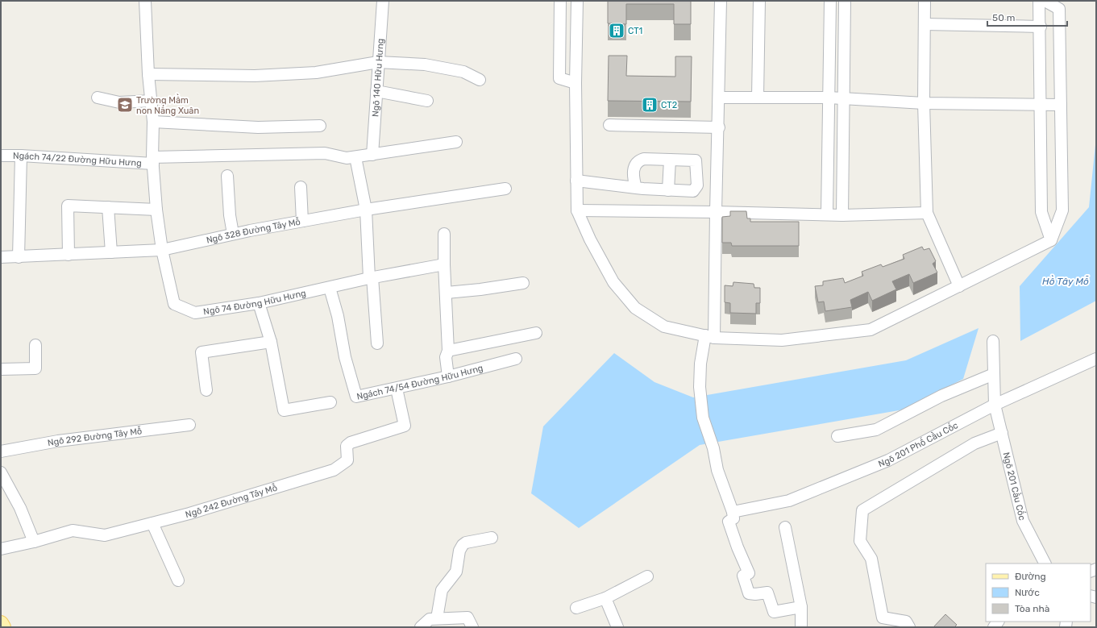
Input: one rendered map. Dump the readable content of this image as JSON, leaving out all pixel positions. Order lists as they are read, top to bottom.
{
  "streets": {
    "street": [
      "Ngõ 140 Hữu Hưng",
      "Ngách 74/22 Đường Hữu Hưng",
      "Ngõ 328 Đường Tây Mỗ",
      "Ngõ 74 Đường Hữu Hưng",
      "Ngách 74/54 Đường Hữu Hưng",
      "Ngõ 292 Đường Tây Mỗ",
      "Ngõ 201 Phố Cầu Cốc",
      "Ngõ 201 Cầu Cốc",
      "Ngõ 242 Đường Tây Mỗ"
    ]
  },
  "crossings": [
    ["Ngõ 140 Hữu Hưng", "Ngách 74/22 Đường Hữu Hưng"],
    ["Ngách 74/22 Đường Hữu Hưng", "Ngõ 74 Đường Hữu Hưng"],
    ["Ngõ 328 Đường Tây Mỗ", "Ngõ 74 Đường Hữu Hưng"],
    ["Ngõ 74 Đường Hữu Hưng", "Ngách 74/54 Đường Hữu Hưng"],
    ["Ngách 74/54 Đường Hữu Hưng", "Ngõ 242 Đường Tây Mỗ"],
    ["Ngõ 201 Phố Cầu Cốc", "Ngõ 201 Cầu Cốc"]
  ],
  "water": ["Hồ Tây Mỗ"],
  "places": {
    "building": ["CT1", "CT2"],
    "school or university": ["Trường Mầm non Nắng Xuân"]
  },
  "legend": ["Đường", "Nước", "Tòa nhà"],
  "scale_bar": "50 m"
}
